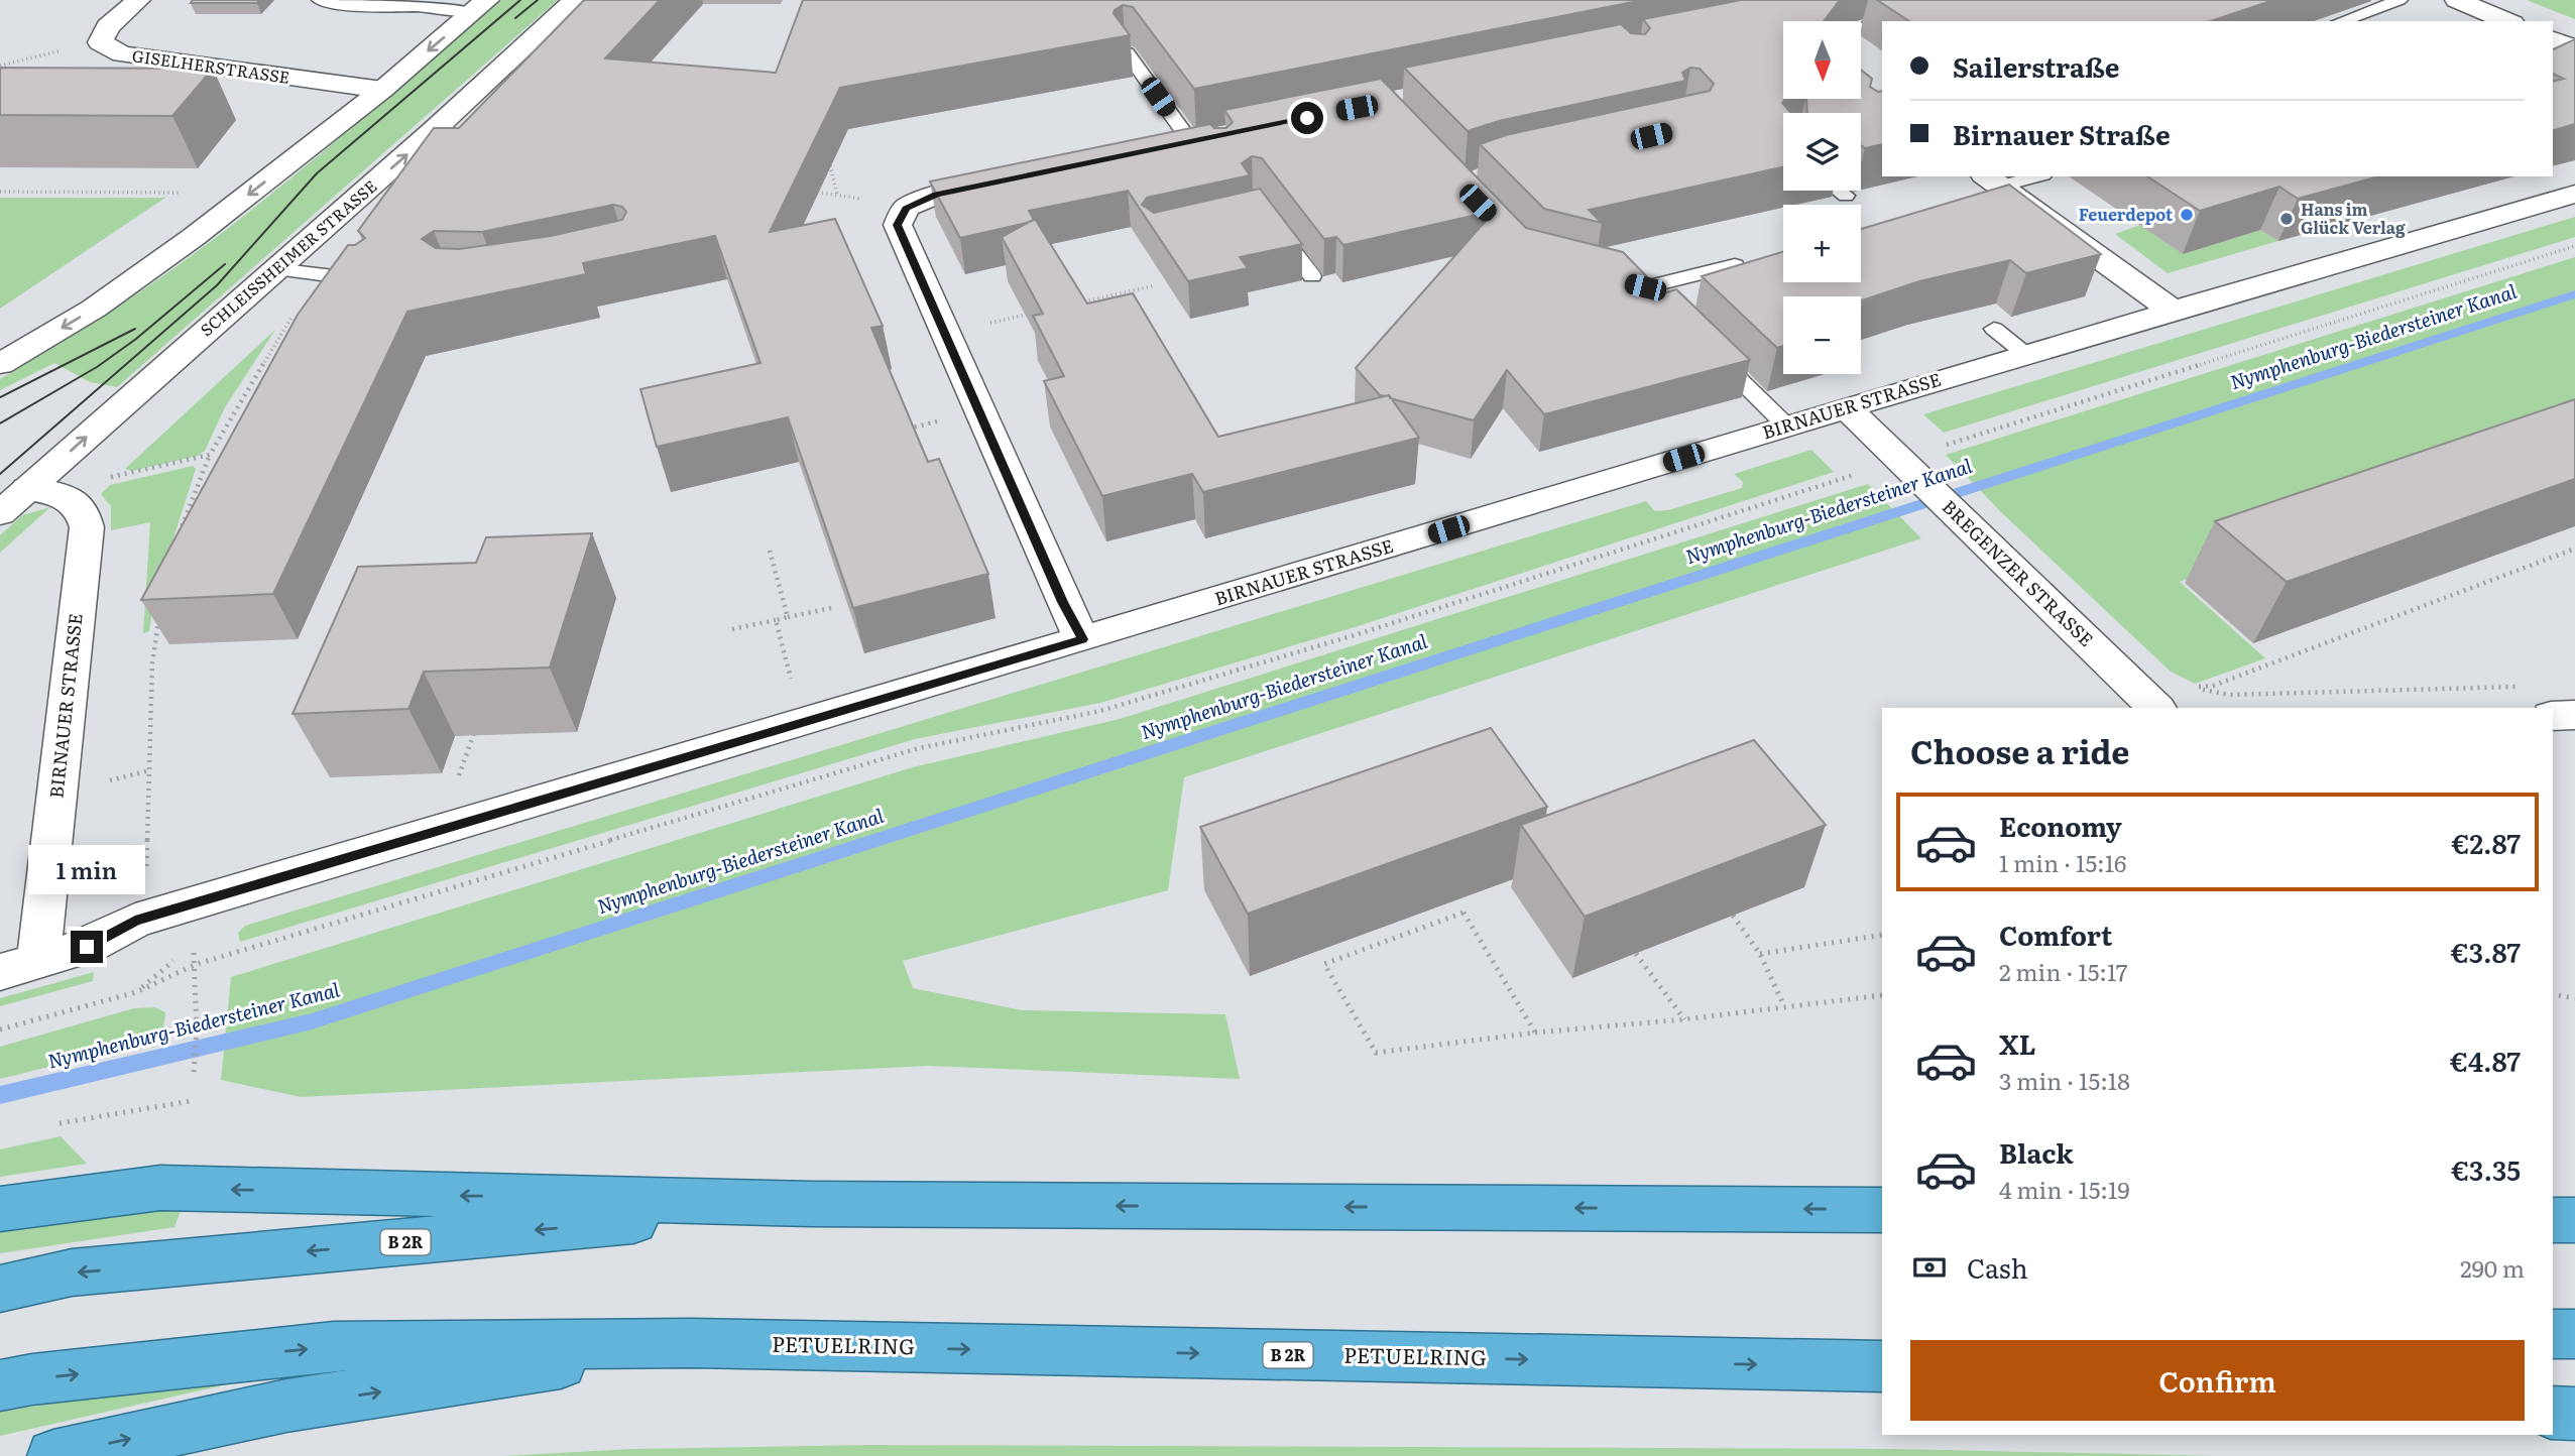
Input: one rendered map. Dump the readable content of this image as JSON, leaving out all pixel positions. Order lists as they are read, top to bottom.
{
  "streets": {
    "highway": ["B 2R", "PETUELRING"],
    "street": [
      "GISELHERSTRASSE",
      "SCHLEISSHEIMER STRASSE",
      "BIRNAUER STRASSE",
      "BREGENZER STRASSE"
    ]
  },
  "crossings": [
    ["SCHLEISSHEIMER STRASSE", "BIRNAUER STRASSE"],
    ["BIRNAUER STRASSE", "BREGENZER STRASSE"],
    ["B 2R", "PETUELRING"]
  ],
  "water": ["Nymphenburg-Biedersteiner Kanal"],
  "places": ["Feuerdepot", "Hans im Glück Verlag"],
  "north": "bottom",
  "page": {
    "map_buttons": ["+", "−"],
    "banner": ["Sailerstraße", "Birnauer Straße"],
    "heading": "Choose a ride",
    "list": [
      {
        "name": "Economy",
        "note": "1 min · 15:16",
        "value": "€2.87"
      },
      {
        "name": "Comfort",
        "note": "2 min · 15:17",
        "value": "€3.87"
      },
      {
        "name": "XL",
        "note": "3 min · 15:18",
        "value": "€4.87"
      },
      {
        "name": "Black",
        "note": "4 min · 15:19",
        "value": "€3.35"
      }
    ],
    "bubble": "1 min",
    "pay": ["Cash", "290 m"],
    "buttons": "Confirm"
  }
}
